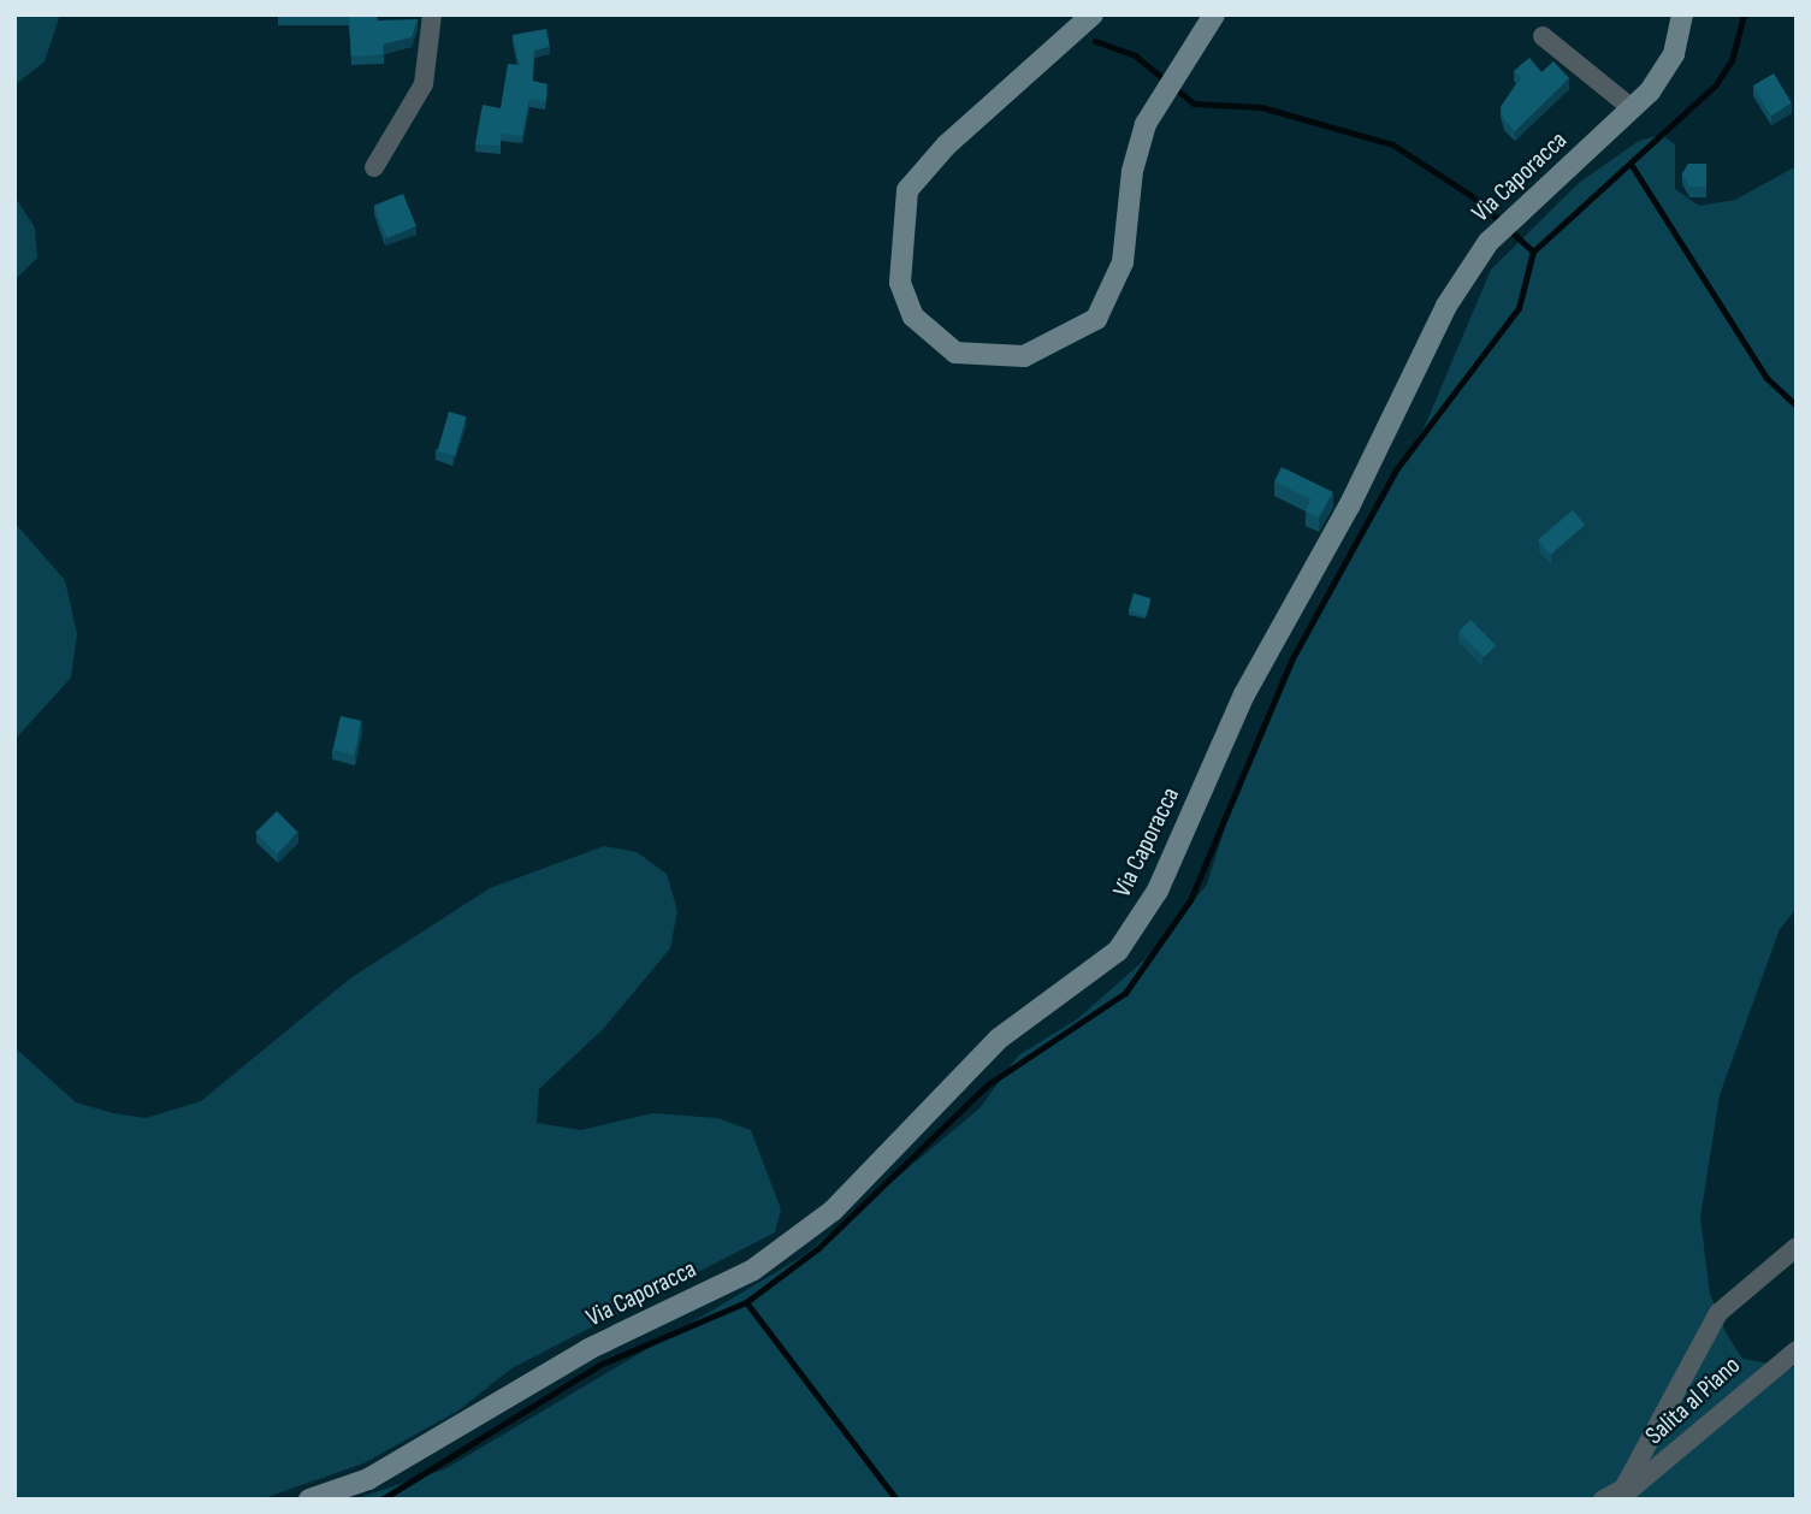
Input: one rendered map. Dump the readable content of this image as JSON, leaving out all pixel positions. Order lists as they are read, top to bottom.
{
  "streets": {
    "street": ["Via Caporacca", "Salita al Piano"]
  }
}
